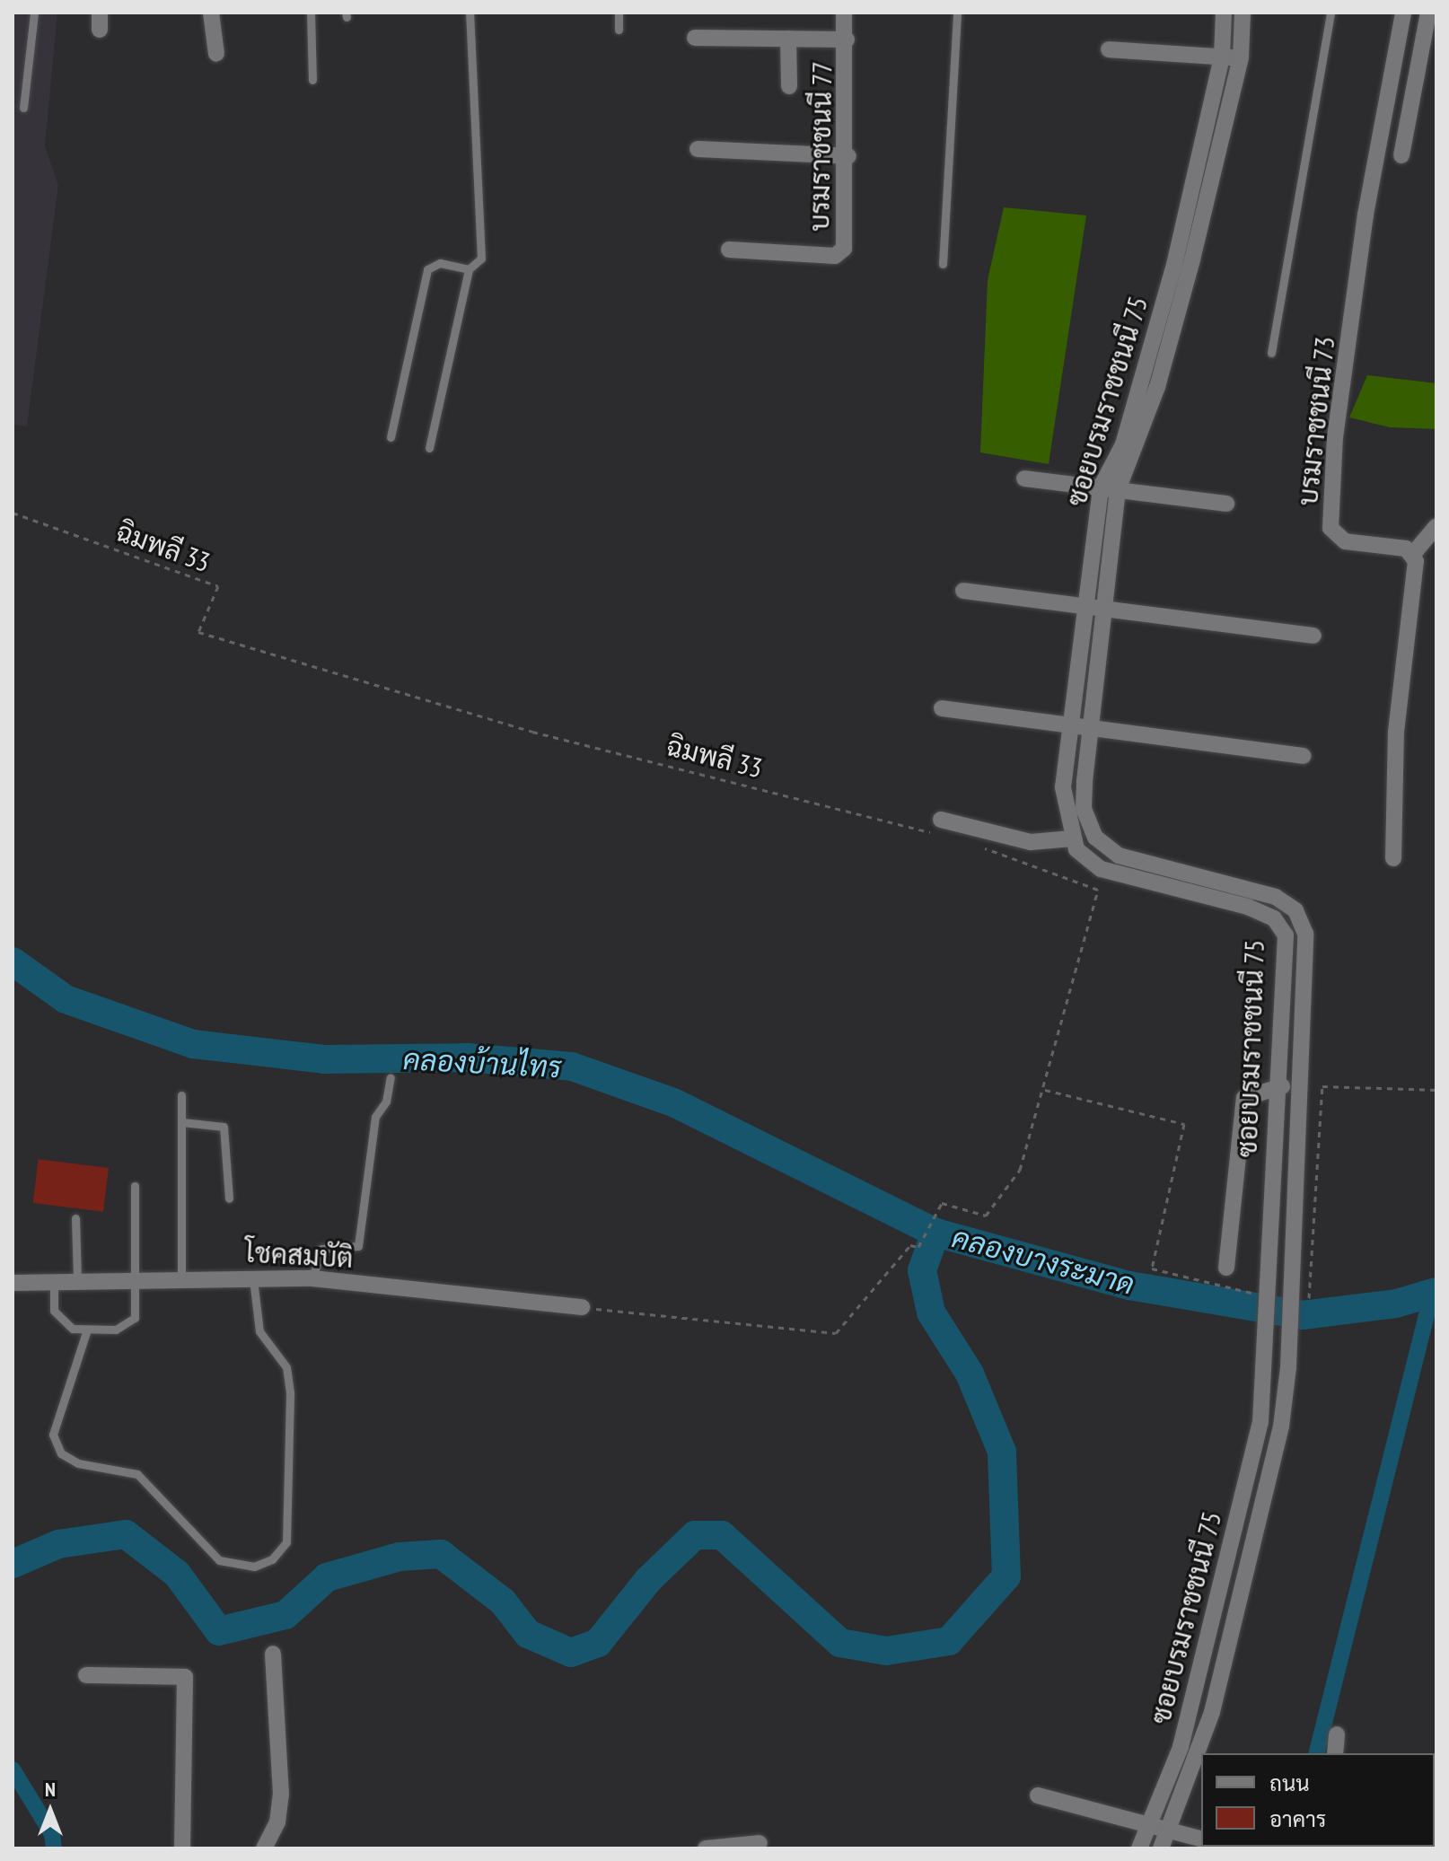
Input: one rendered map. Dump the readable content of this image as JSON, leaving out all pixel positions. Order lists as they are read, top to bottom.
{
  "streets": {
    "street": [
      "บรมราชชนนี 77",
      "ซอยบรมราชชนนี 75",
      "บรมราชชนนี 73",
      "โชคสมบัติ"
    ],
    "path": ["ฉิมพลี 33"]
  },
  "water": ["คลองบ้านไทร", "คลองบางระมาด"],
  "legend": ["ถนน", "อาคาร"],
  "north": "top"
}
